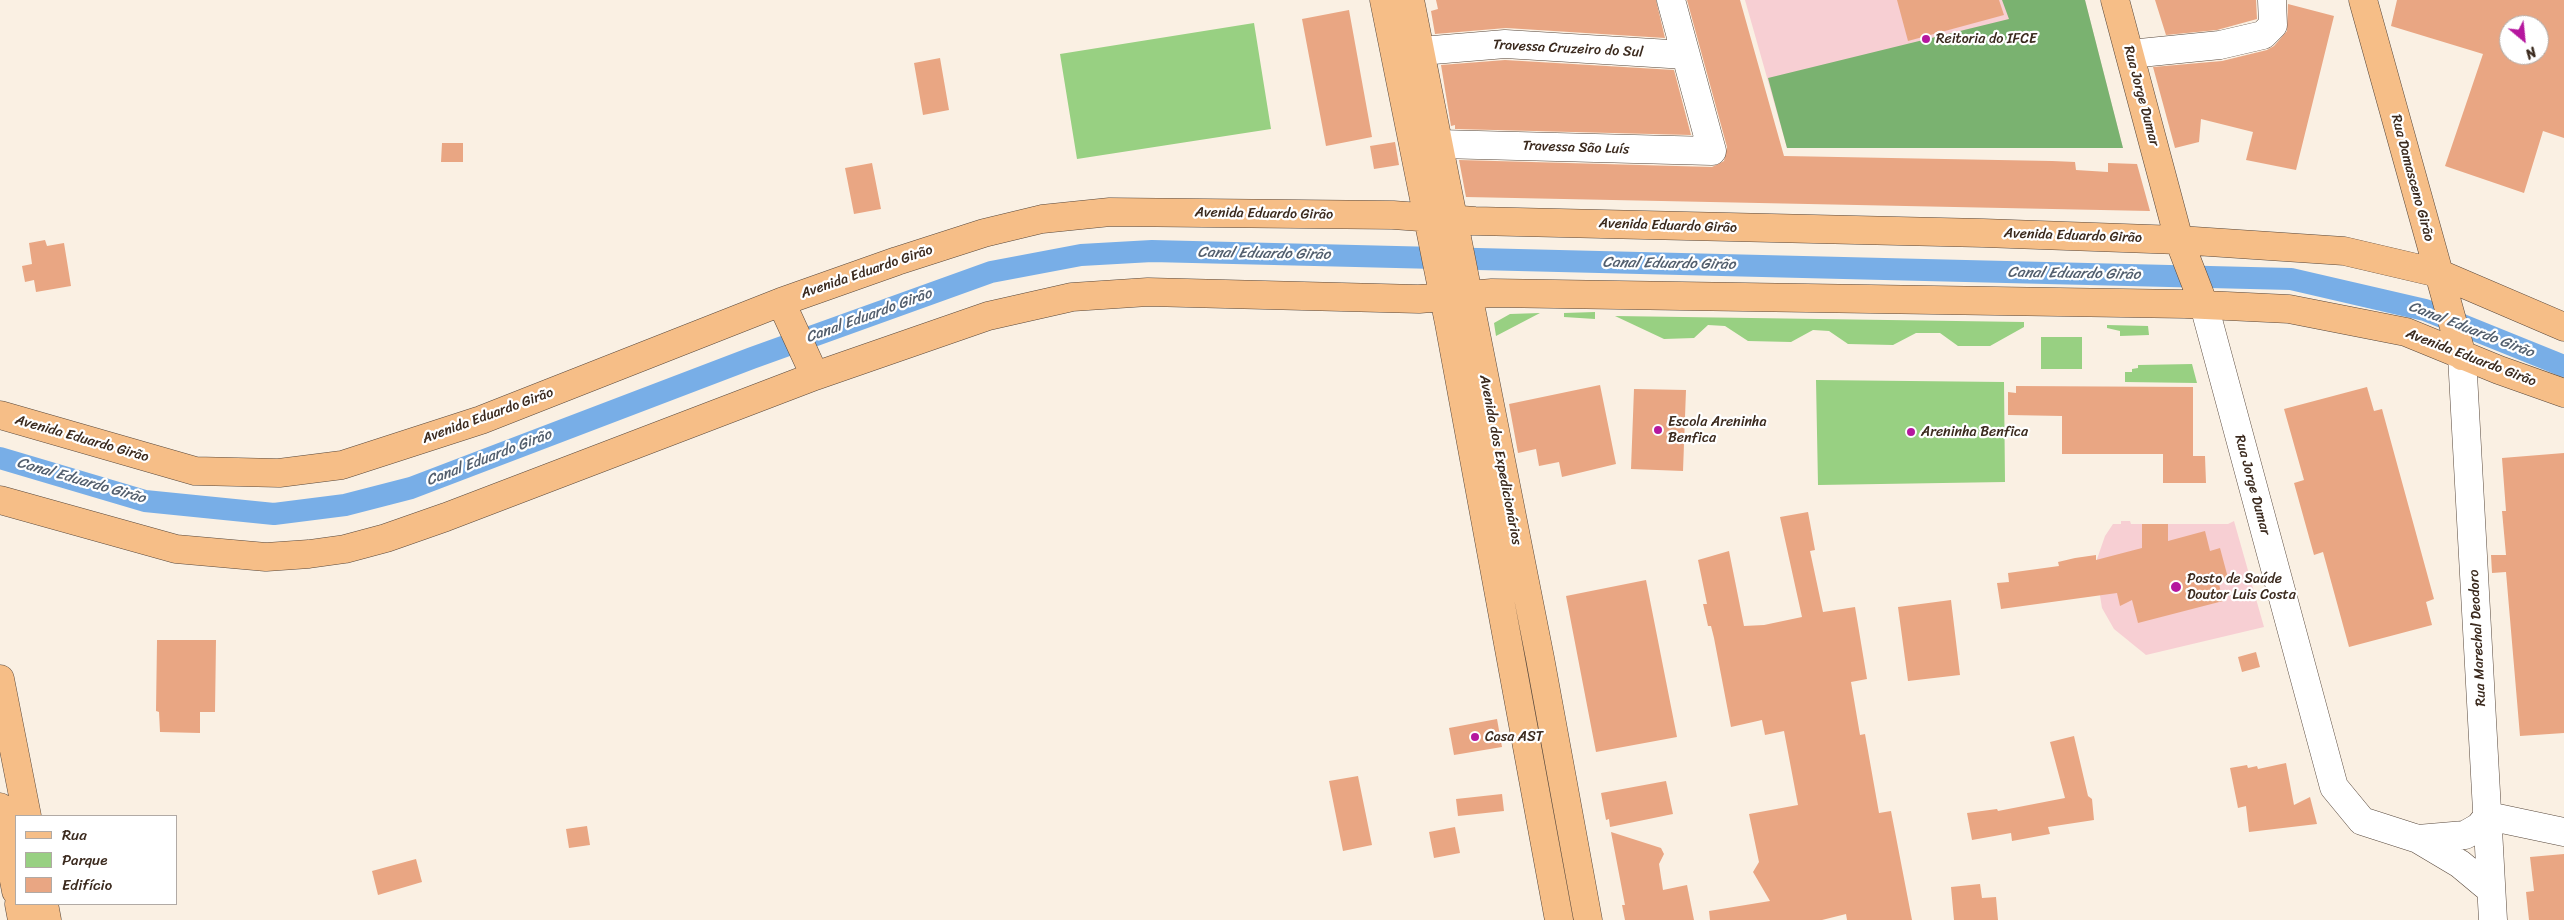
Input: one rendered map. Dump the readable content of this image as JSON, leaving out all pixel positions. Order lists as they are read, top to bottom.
{
  "streets": {
    "main road": [
      "Rua Jorge Dumar",
      "Rua Damasceno Girão",
      "Avenida Eduardo Girão",
      "Avenida dos Expedicionários"
    ],
    "street": ["Travessa Cruzeiro do Sul", "Travessa São Luís", "Rua Marechal Deodoro"]
  },
  "crossings": [
    ["Travessa Cruzeiro do Sul", "Travessa São Luís"],
    ["Travessa Cruzeiro do Sul", "Avenida dos Expedicionários"],
    ["Rua Jorge Dumar", "Avenida Eduardo Girão"],
    ["Rua Jorge Dumar", "Rua Marechal Deodoro"],
    ["Travessa São Luís", "Avenida dos Expedicionários"],
    ["Rua Damasceno Girão", "Avenida Eduardo Girão"],
    ["Rua Damasceno Girão", "Rua Marechal Deodoro"],
    ["Avenida Eduardo Girão", "Avenida dos Expedicionários"],
    ["Avenida Eduardo Girão", "Rua Marechal Deodoro"]
  ],
  "water": ["Canal Eduardo Girão"],
  "places": [
    "Reitoria do IFCE",
    "Escola Areninha Benfica",
    "Areninha Benfica",
    "Posto de Saúde Doutor Luis Costa",
    "Casa AST"
  ],
  "legend": ["Rua", "Parque", "Edifício"],
  "north": "bottom right"
}
